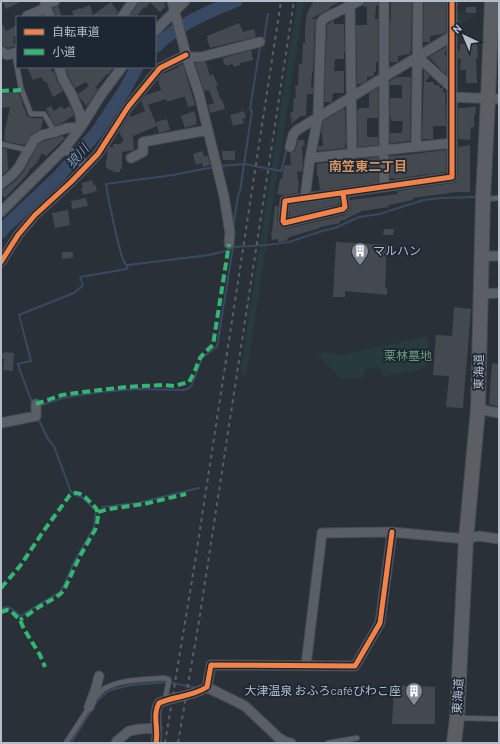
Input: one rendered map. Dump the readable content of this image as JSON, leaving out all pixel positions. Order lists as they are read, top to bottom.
{
  "streets": {
    "highway": ["東海道"]
  },
  "districts": ["南笠東二丁目"],
  "water": ["狼川"],
  "parks": ["栗林墓地"],
  "places": {
    "building": ["マルハン", "大津温泉 おふろcaféびわこ座"]
  },
  "legend": ["自転車道", "小道"],
  "north": "top left"
}
